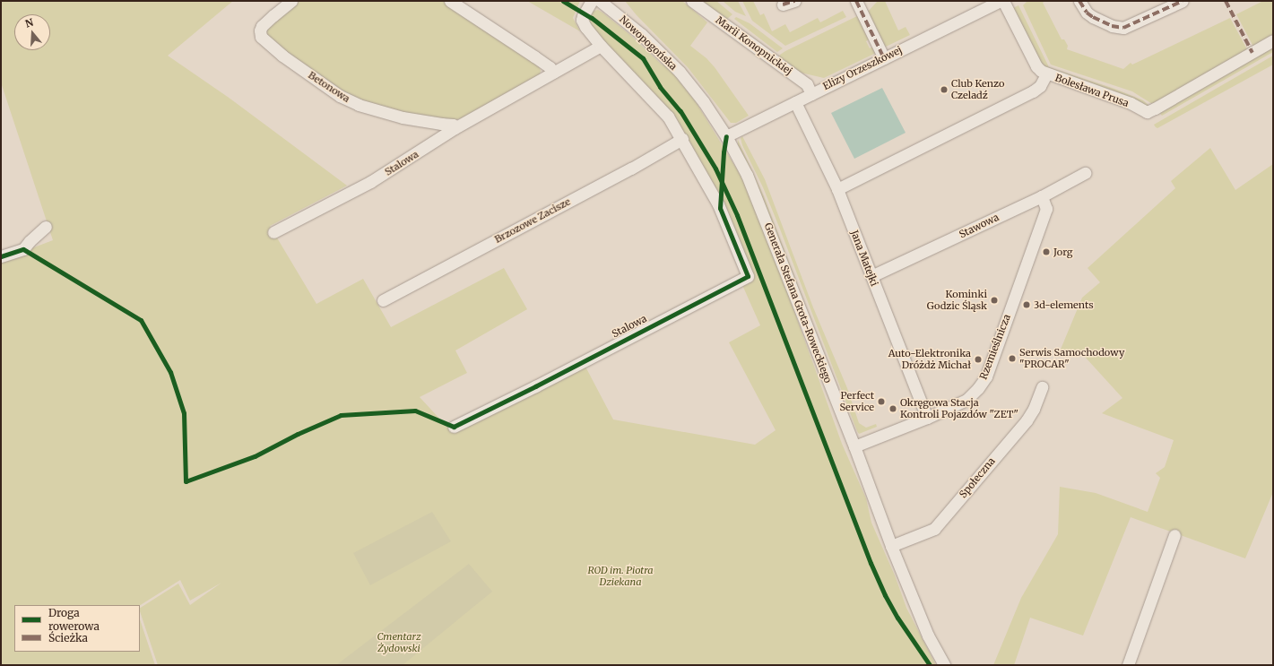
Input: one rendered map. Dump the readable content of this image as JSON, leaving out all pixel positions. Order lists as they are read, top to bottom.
{
  "streets": {
    "street": [
      "Nowopogońska",
      "Marii Konopnickiej",
      "Elizy Orzeszkowej",
      "Betonowa",
      "Bolesława Prusa",
      "Stalowa",
      "Brzozowe Zacisze",
      "Stawowa",
      "Jana Matejki",
      "Generała Stefana Grota-Roweckiego",
      "Rzemieślnicza",
      "Społeczna"
    ]
  },
  "crossings": [
    ["Nowopogońska", "Generała Stefana Grota-Roweckiego"],
    ["Marii Konopnickiej", "Elizy Orzeszkowej"],
    ["Elizy Orzeszkowej", "Jana Matejki"],
    ["Elizy Orzeszkowej", "Generała Stefana Grota-Roweckiego"],
    ["Betonowa", "Stalowa"],
    ["Bolesława Prusa", "Jana Matejki"],
    ["Stalowa", "Brzozowe Zacisze"],
    ["Stawowa", "Jana Matejki"],
    ["Stawowa", "Rzemieślnicza"],
    ["Jana Matejki", "Rzemieślnicza"],
    ["Generała Stefana Grota-Roweckiego", "Rzemieślnicza"],
    ["Generała Stefana Grota-Roweckiego", "Społeczna"]
  ],
  "parks": ["ROD im. Piotra Dziekana", "Cmentarz Żydowski"],
  "places": [
    "Club Kenzo Czeladź",
    "Jorg",
    "Kominki Godzic Śląsk",
    "3d-elements",
    "Serwis Samochodowy \"PROCAR\"",
    "Auto-Elektronika Dróżdż Michał",
    "Perfect Service",
    "Okręgowa Stacja Kontroli Pojazdów \"ZET\""
  ],
  "legend": ["Droga rowerowa", "Ścieżka"],
  "north": "top"
}
